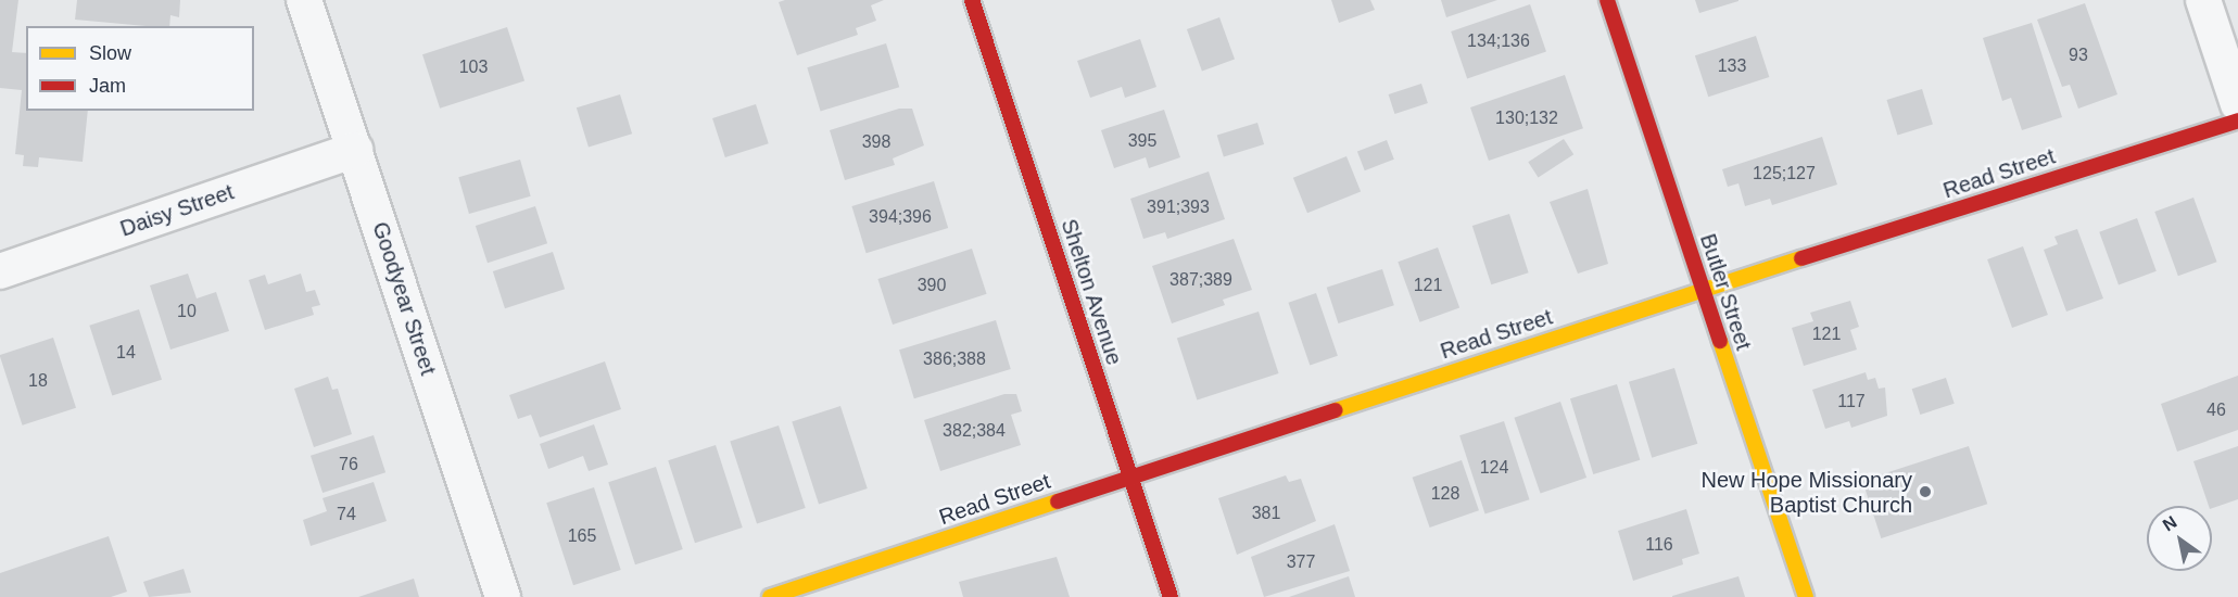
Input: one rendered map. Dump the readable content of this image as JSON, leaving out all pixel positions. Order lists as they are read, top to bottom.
{
  "streets": {
    "street": [
      "Read Street",
      "Daisy Street",
      "Shelton Avenue",
      "Butler Street",
      "Goodyear Street"
    ]
  },
  "crossings": [
    ["Read Street", "Shelton Avenue"],
    ["Read Street", "Butler Street"],
    ["Daisy Street", "Goodyear Street"]
  ],
  "places": ["New Hope Missionary Baptist Church"],
  "house_numbers": [
    "134;136",
    "93",
    "133",
    "103",
    "130;132",
    "395",
    "398",
    "125;127",
    "391;393",
    "394;396",
    "387;389",
    "390",
    "121",
    "10",
    "121",
    "14",
    "386;388",
    "18",
    "117",
    "46",
    "382;384",
    "76",
    "124",
    "128",
    "381",
    "74",
    "165",
    "116",
    "377"
  ],
  "legend": ["Slow", "Jam"],
  "north": "top left"
}
